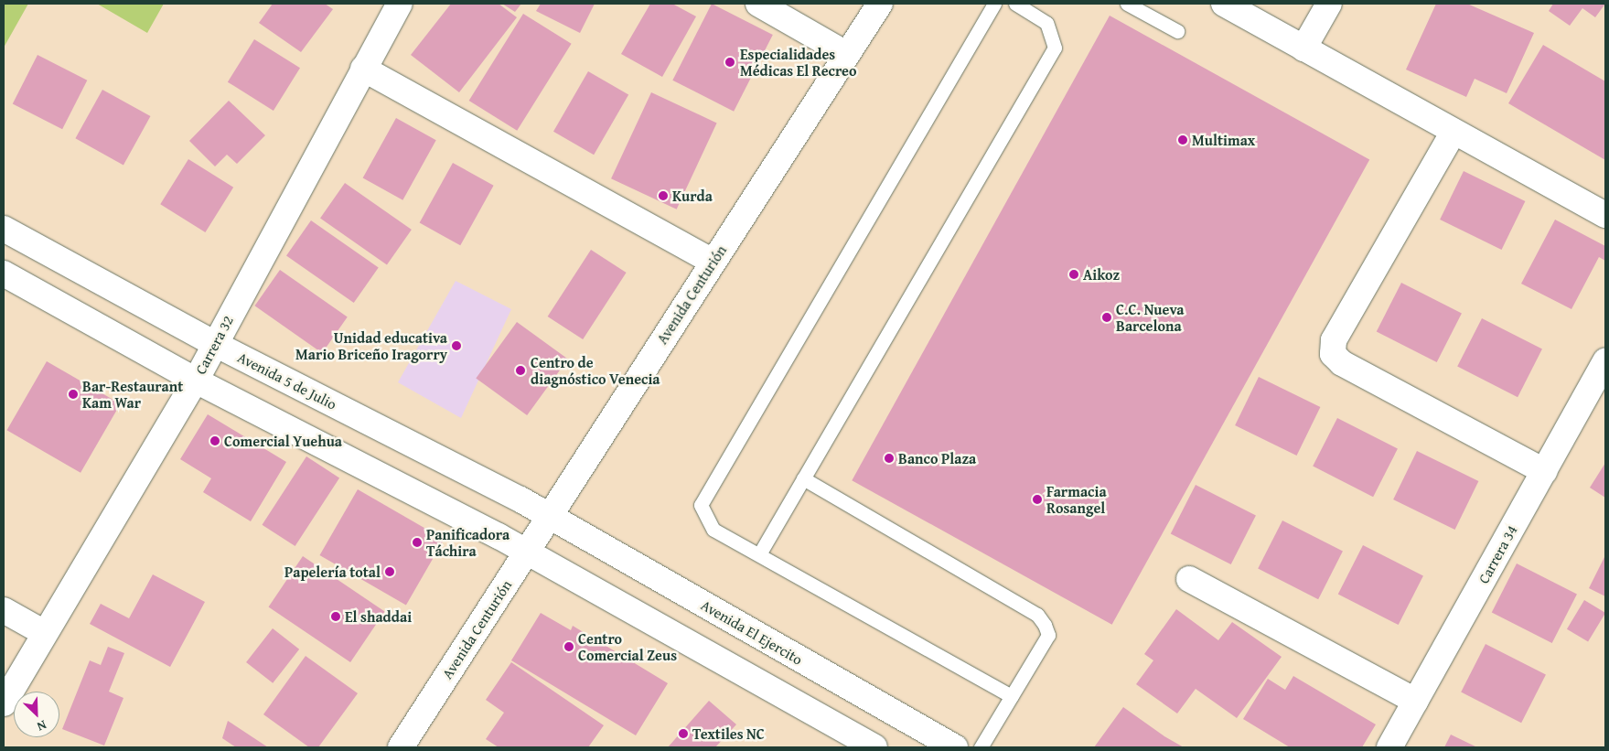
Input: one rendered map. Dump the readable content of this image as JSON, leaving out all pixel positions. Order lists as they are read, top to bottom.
{
  "streets": {
    "street": [
      "Avenida Centurión",
      "Carrera 32",
      "Avenida 5 de Julio",
      "Carrera 34",
      "Avenida El Ejercito"
    ]
  },
  "crossings": [
    ["Avenida Centurión", "Avenida 5 de Julio"],
    ["Avenida Centurión", "Avenida El Ejercito"],
    ["Carrera 32", "Avenida 5 de Julio"],
    ["Avenida 5 de Julio", "Avenida El Ejercito"]
  ],
  "places": [
    "Especialidades Médicas El Recreo",
    "Multimax",
    "Kurda",
    "Aikoz",
    "C.C. Nueva Barcelona",
    "Unidad educativa Mario Briceño Iragorry",
    "Centro de diagnóstico Venecia",
    "Bar-Restaurant Kam War",
    "Comercial Yuehua",
    "Banco Plaza",
    "Farmacia Rosangel",
    "Panificadora Táchira",
    "Papelería total",
    "El shaddai",
    "Centro Comercial Zeus",
    "Textiles NC"
  ],
  "north": "bottom right"
}
